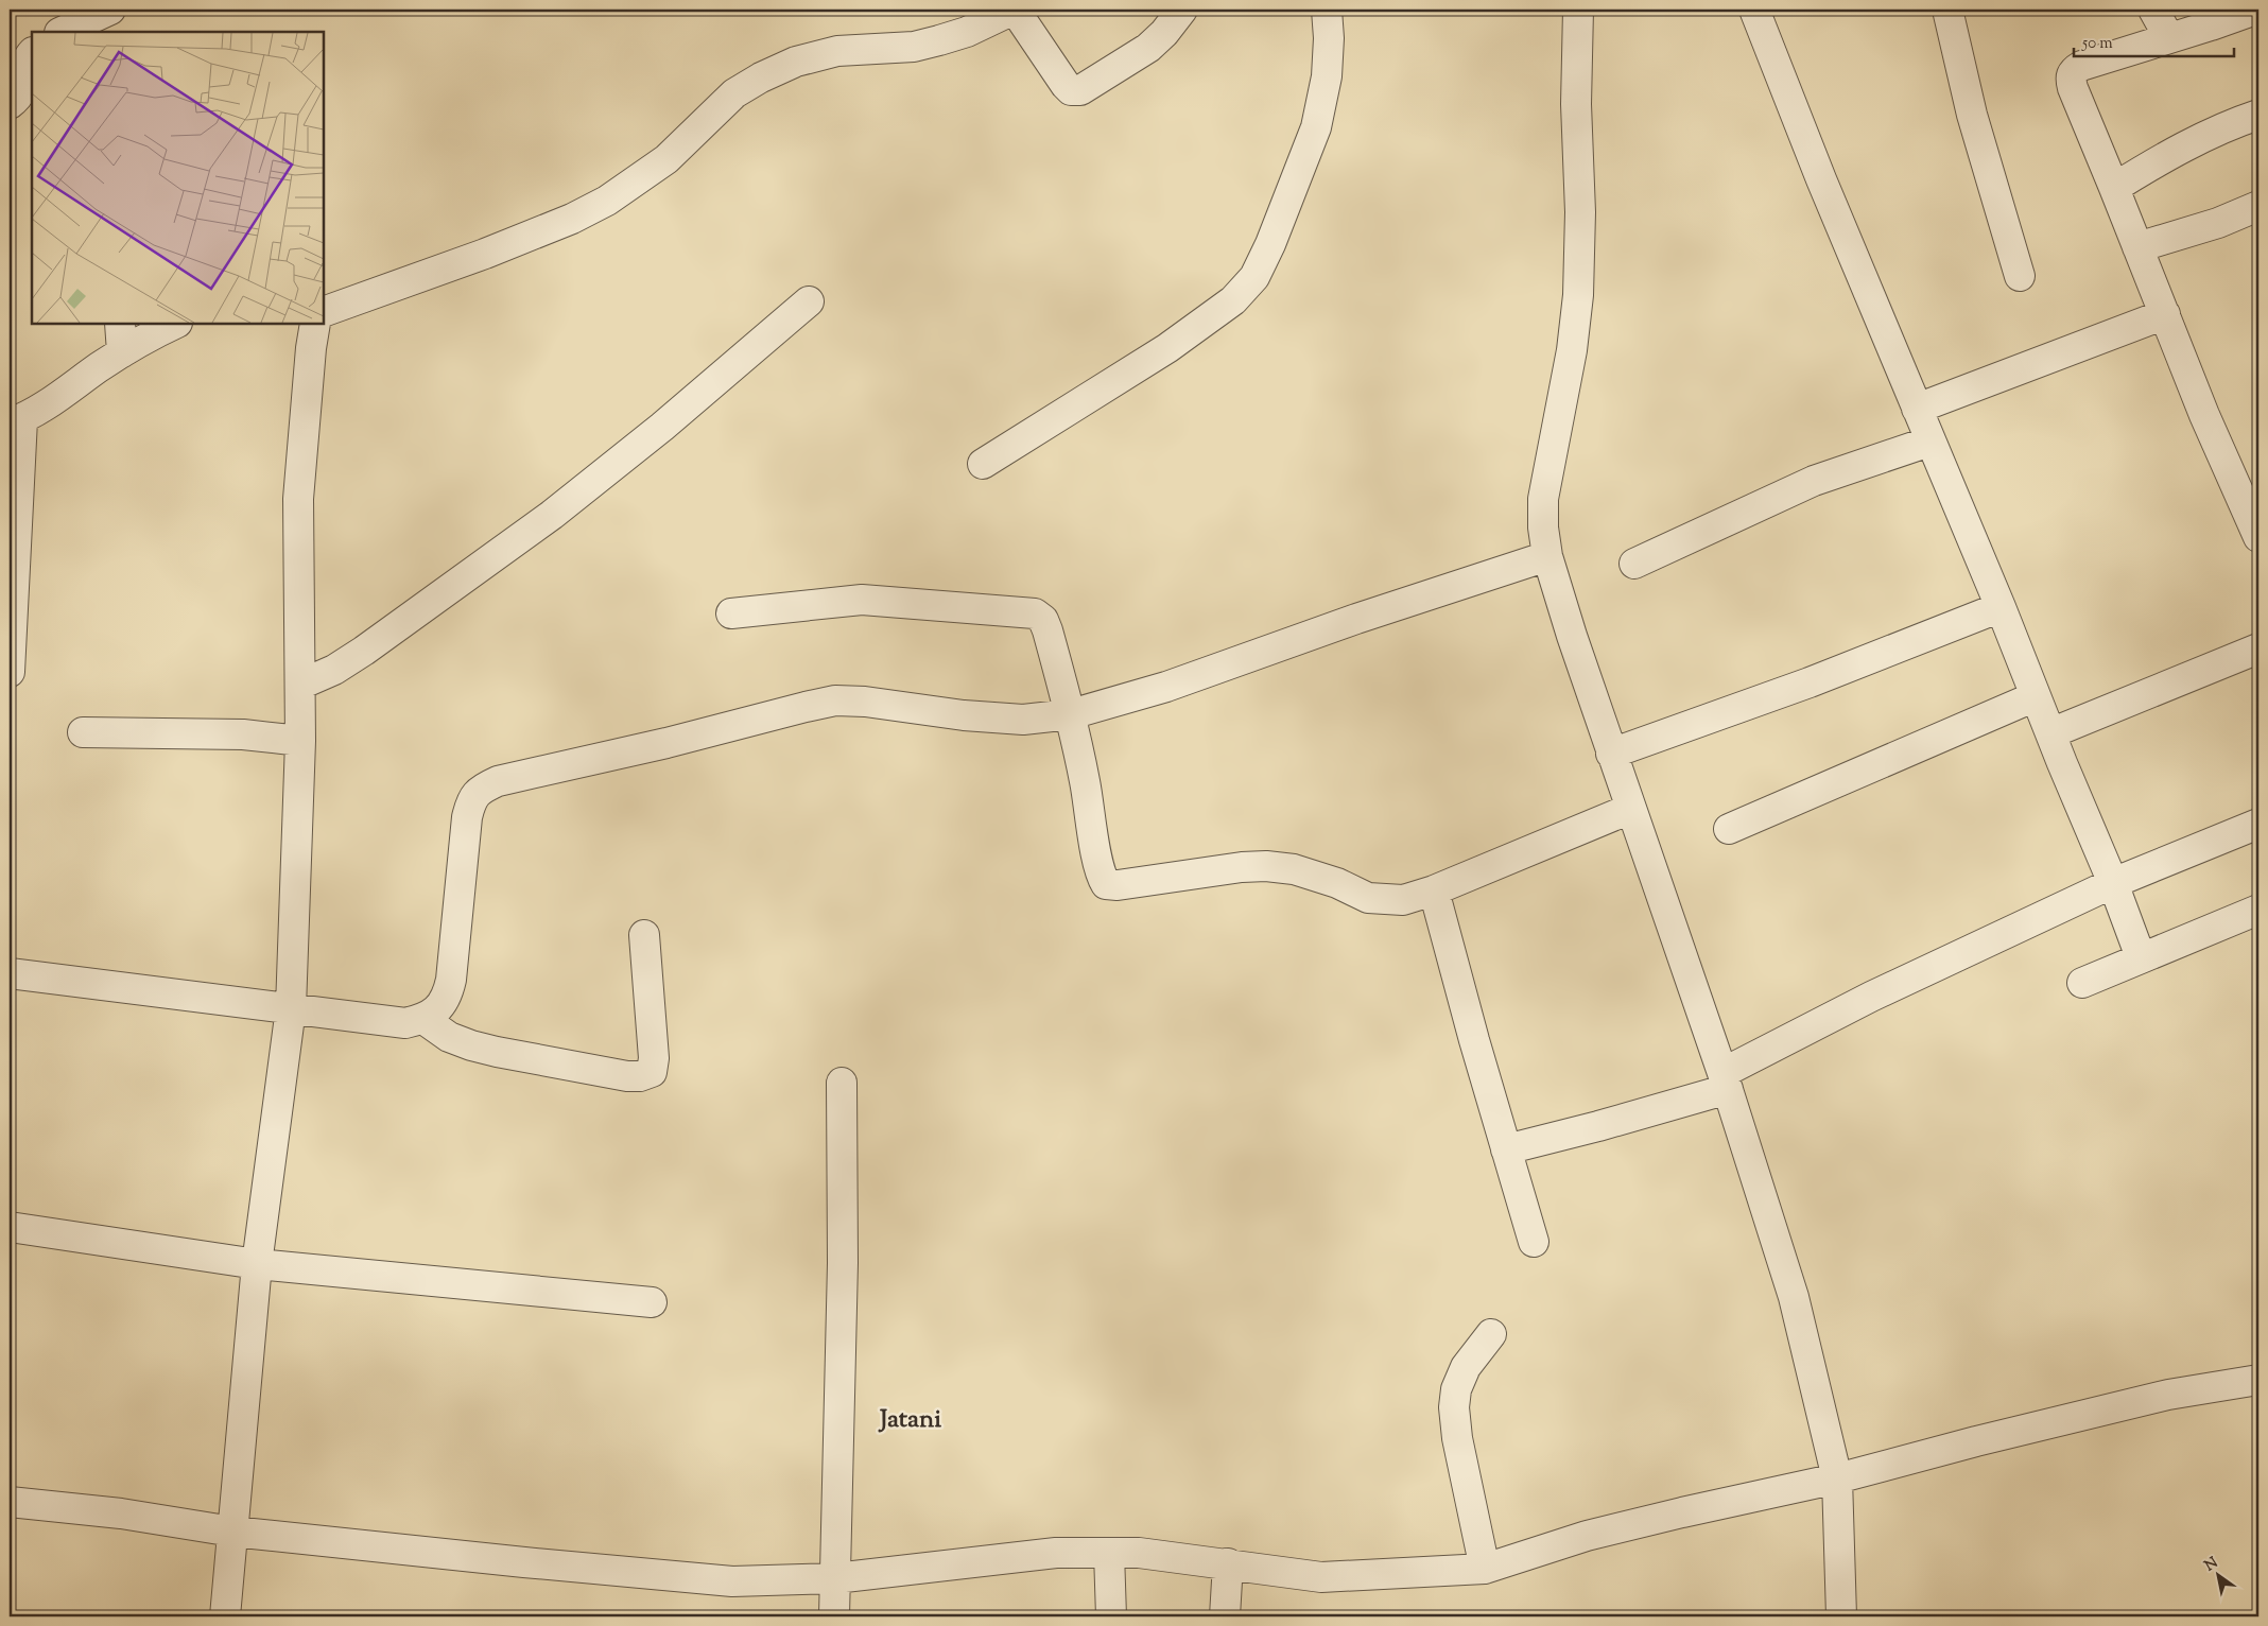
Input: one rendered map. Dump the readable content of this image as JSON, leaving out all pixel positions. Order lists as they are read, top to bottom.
{
  "districts": ["Jatani"],
  "scale_bar": "50 m",
  "north": "top left"
}
